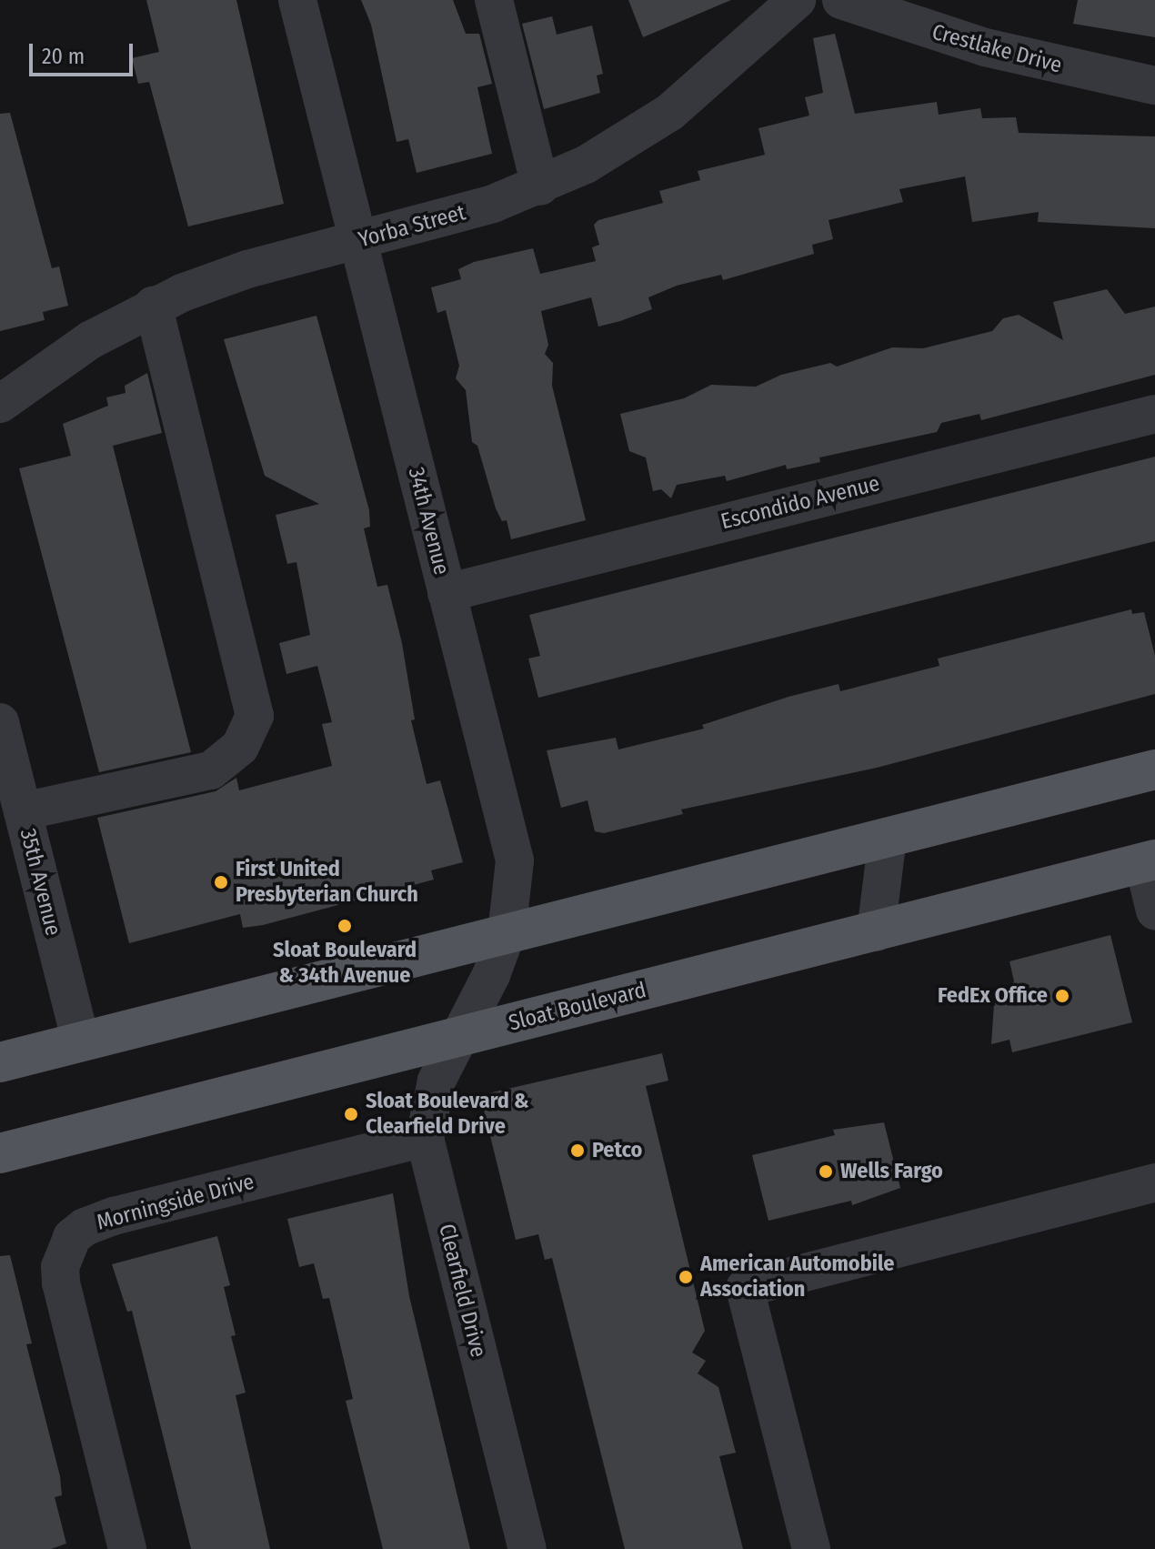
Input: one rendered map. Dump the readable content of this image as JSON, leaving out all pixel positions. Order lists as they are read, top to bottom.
{
  "streets": {
    "main road": ["Sloat Boulevard"],
    "street": [
      "Crestlake Drive",
      "Yorba Street",
      "Escondido Avenue",
      "34th Avenue",
      "35th Avenue",
      "Morningside Drive",
      "Clearfield Drive"
    ]
  },
  "crossings": [
    ["Yorba Street", "34th Avenue"],
    ["Escondido Avenue", "34th Avenue"],
    ["34th Avenue", "Sloat Boulevard"],
    ["34th Avenue", "Clearfield Drive"],
    ["Sloat Boulevard", "Clearfield Drive"],
    ["Morningside Drive", "Clearfield Drive"]
  ],
  "places": [
    "First United Presbyterian Church",
    "Sloat Boulevard & 34th Avenue",
    "FedEx Office",
    "Sloat Boulevard & Clearfield Drive",
    "Petco",
    "Wells Fargo",
    "American Automobile Association"
  ],
  "scale_bar": "20 m"
}
